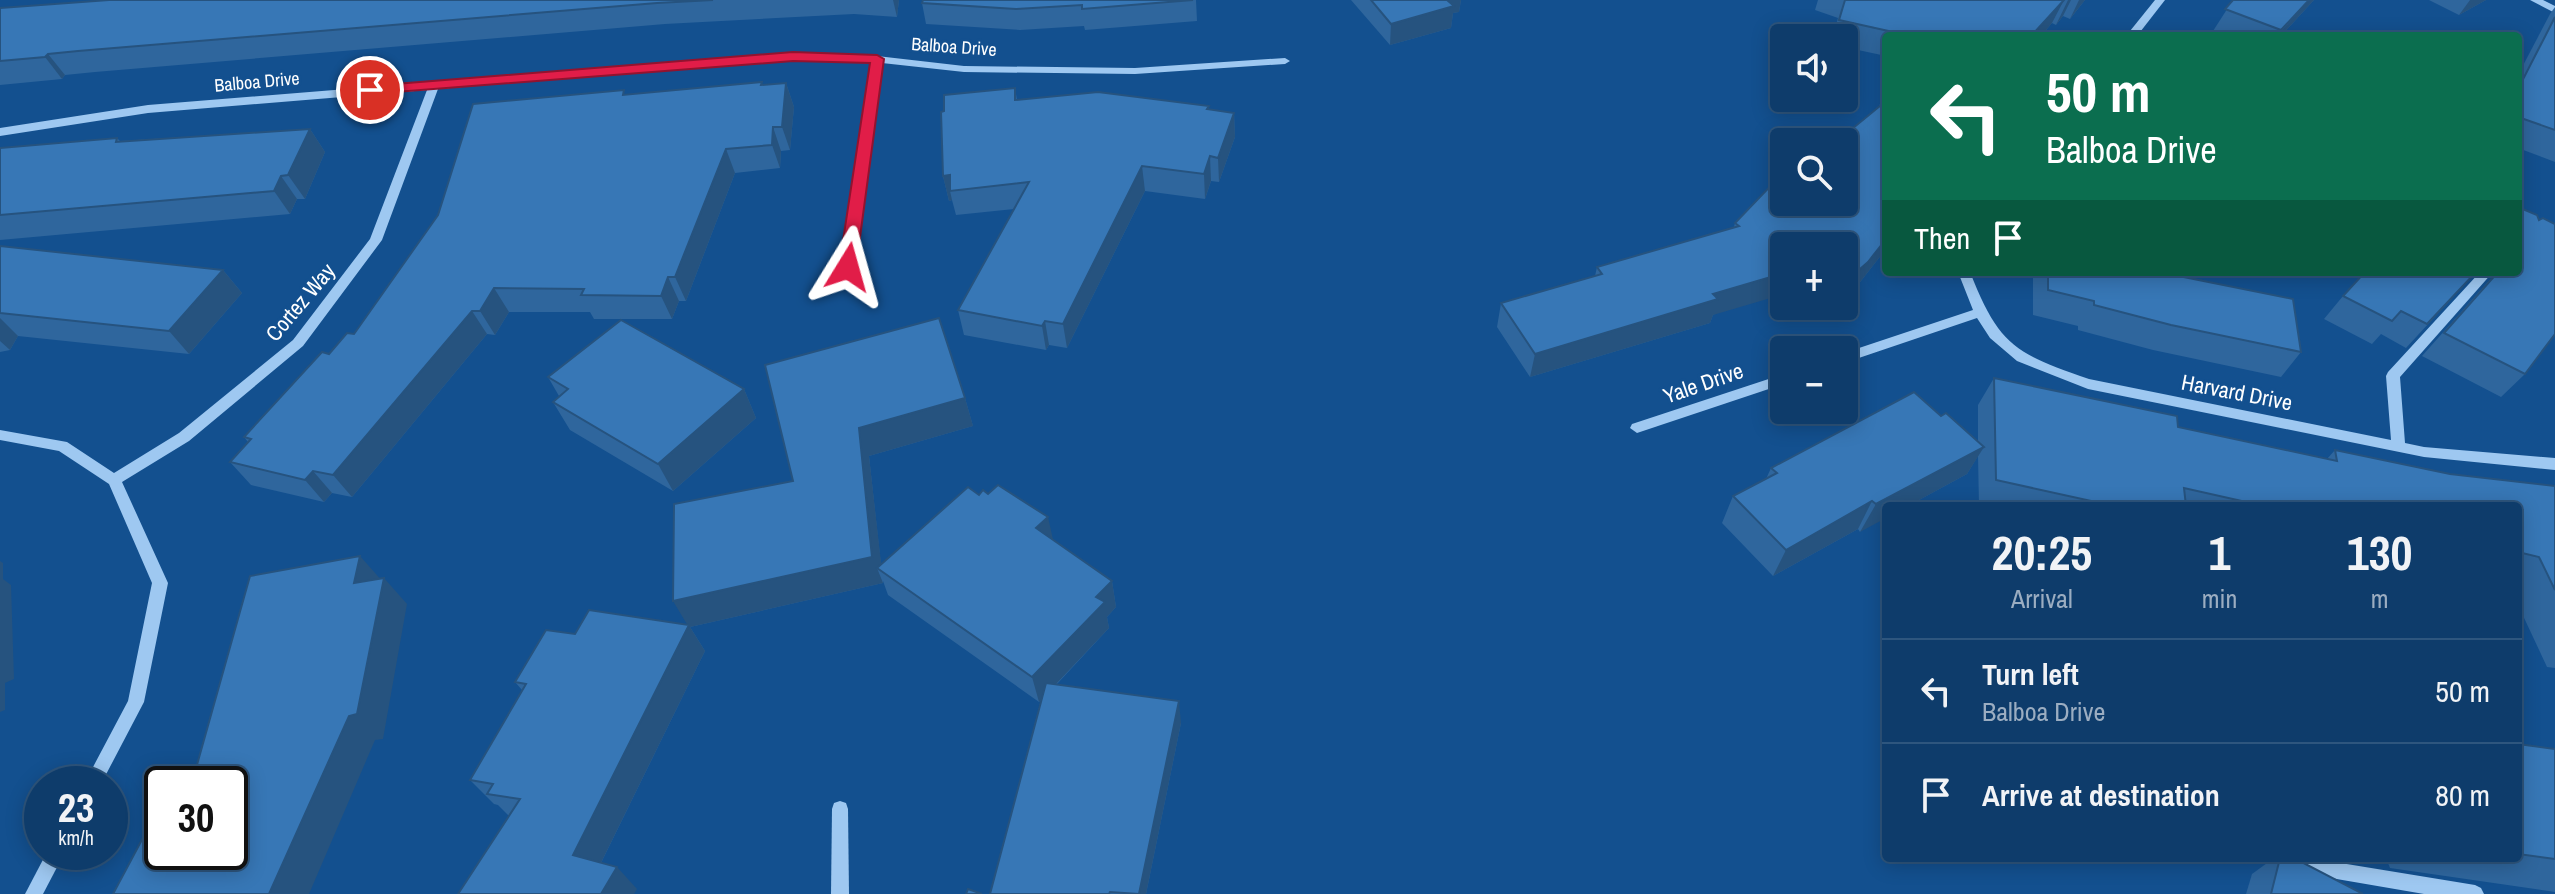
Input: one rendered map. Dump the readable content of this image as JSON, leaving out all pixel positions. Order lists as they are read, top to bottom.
{
  "streets": {
    "street": [
      "Balboa Drive",
      "Cortez Way",
      "Yale Drive",
      "Harvard Drive"
    ]
  },
  "crossings": [
    ["Balboa Drive", "Cortez Way"]
  ],
  "page": {
    "map_buttons": ["+", "−"],
    "turn": ["50 m", "Balboa Drive"],
    "then": "Then",
    "eta": [
      "20:25",
      "Arrival",
      "1",
      "min",
      "130",
      "m"
    ],
    "list": [
      {
        "name": "Turn left",
        "note": "Balboa Drive",
        "value": "50 m"
      },
      {
        "name": "Arrive at destination",
        "value": "80 m"
      }
    ],
    "speed": "23 km/h",
    "limit": "30"
  }
}
